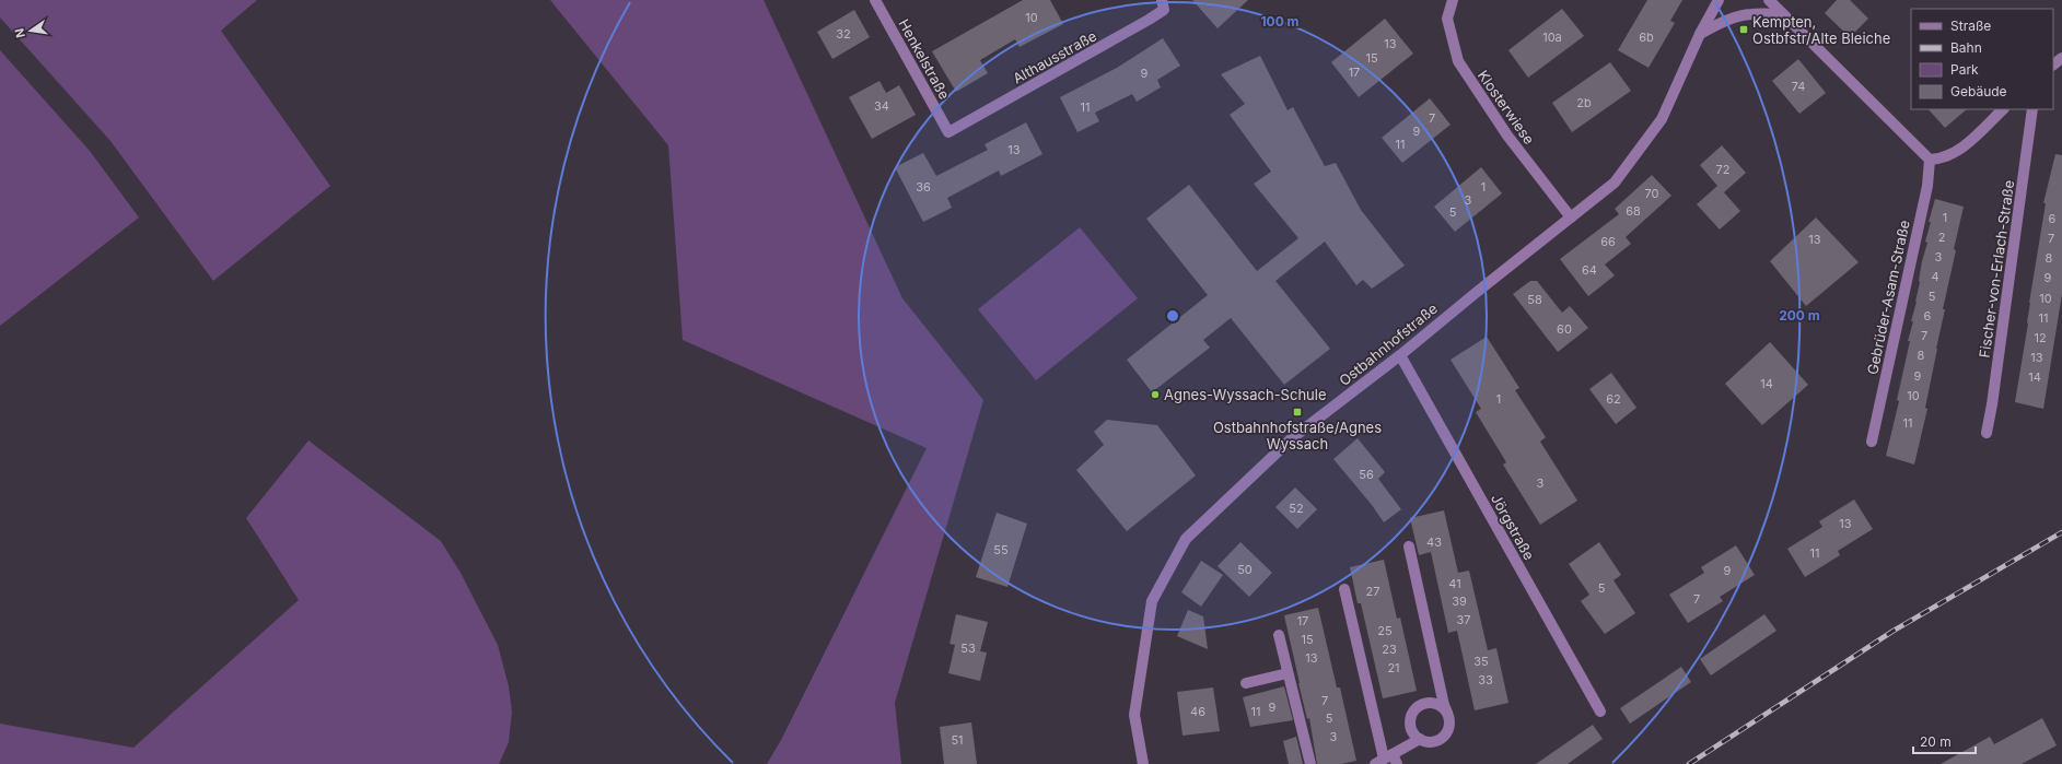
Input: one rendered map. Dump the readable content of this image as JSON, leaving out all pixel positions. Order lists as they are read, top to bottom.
{
  "streets": {
    "street": [
      "Althausstraße",
      "Henkelstraße",
      "Klosterwiese",
      "Fischer-von-Erlach-Straße",
      "Gebrüder-Asam-Straße",
      "Ostbahnhofstraße",
      "Jörgstraße"
    ]
  },
  "crossings": [
    ["Althausstraße", "Henkelstraße"],
    ["Klosterwiese", "Ostbahnhofstraße"],
    ["Ostbahnhofstraße", "Jörgstraße"]
  ],
  "places": {
    "transit": ["Kempten, Ostbfstr/Alte Bleiche", "Ostbahnhofstraße/Agnes Wyssach"],
    "other": ["Agnes-Wyssach-Schule"]
  },
  "house_numbers": [
    "10",
    "32",
    "10a",
    "6b",
    "13",
    "15",
    "17",
    "9",
    "74",
    "2b",
    "34",
    "11",
    "7",
    "9",
    "11",
    "13",
    "72",
    "36",
    "1",
    "70",
    "3",
    "68",
    "5",
    "1",
    "6",
    "2",
    "7",
    "13",
    "66",
    "3",
    "8",
    "64",
    "4",
    "9",
    "5",
    "10",
    "58",
    "6",
    "11",
    "60",
    "7",
    "12",
    "8",
    "13",
    "9",
    "14",
    "14",
    "10",
    "1",
    "62",
    "11",
    "56",
    "3",
    "52",
    "13",
    "43",
    "55",
    "11",
    "50",
    "9",
    "41",
    "5",
    "27",
    "7",
    "39",
    "37",
    "17",
    "25",
    "15",
    "53",
    "23",
    "13",
    "35",
    "21",
    "33",
    "7",
    "9",
    "46",
    "11",
    "5",
    "3",
    "51"
  ],
  "legend": [
    "Straße",
    "Bahn",
    "Park",
    "Gebäude"
  ],
  "scale_bar": "20 m",
  "north": "left",
  "rings": ["100 m", "200 m"]
}
